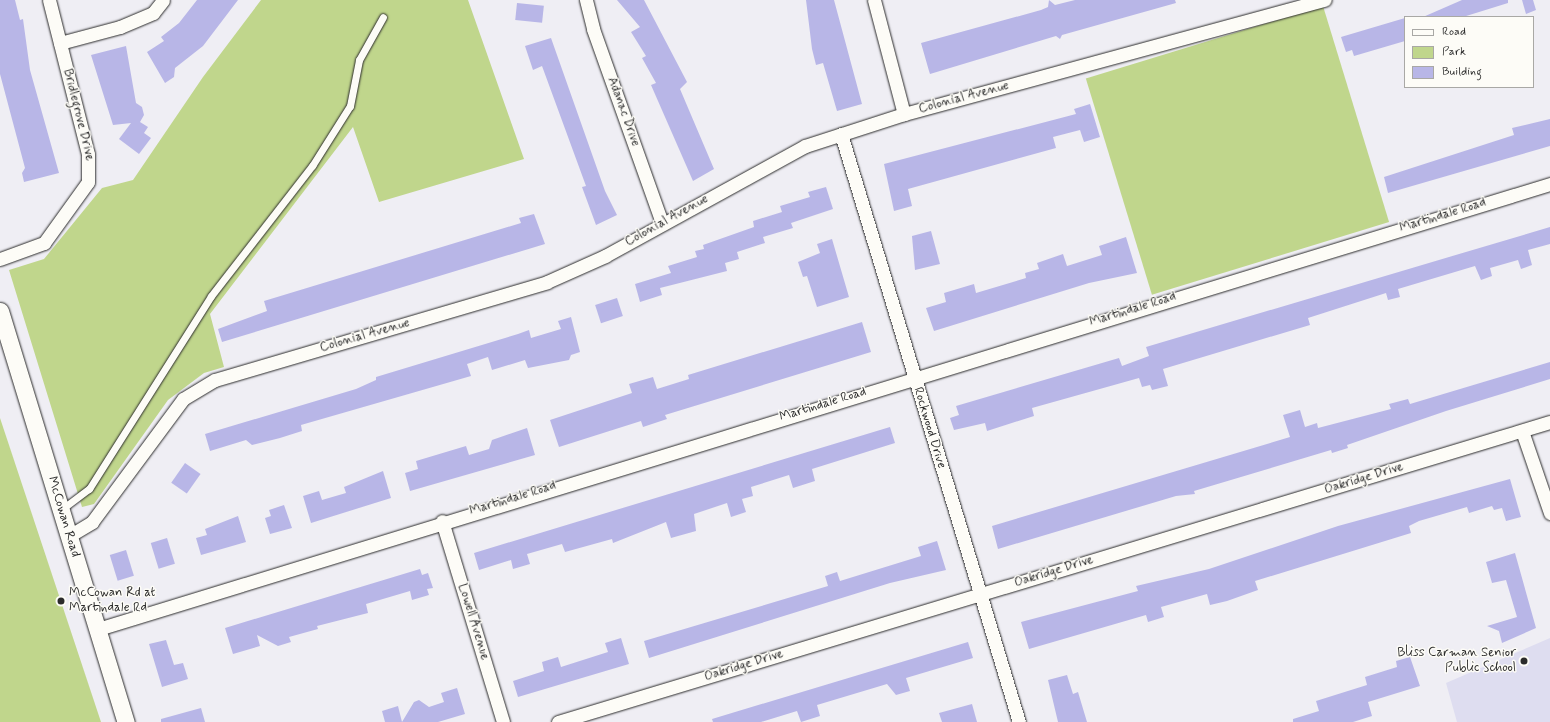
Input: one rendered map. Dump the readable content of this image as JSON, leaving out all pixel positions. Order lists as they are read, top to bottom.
{
  "streets": {
    "street": [
      "Colonial Avenue",
      "Adanac Drive",
      "Bridlegrove Drive",
      "Martindale Road",
      "Rockwood Drive",
      "Oakridge Drive",
      "McCowan Road",
      "Lowell Avenue"
    ]
  },
  "crossings": [
    ["Colonial Avenue", "Adanac Drive"],
    ["Colonial Avenue", "Rockwood Drive"],
    ["Colonial Avenue", "McCowan Road"],
    ["Martindale Road", "Rockwood Drive"],
    ["Martindale Road", "McCowan Road"],
    ["Martindale Road", "Lowell Avenue"],
    ["Rockwood Drive", "Oakridge Drive"]
  ],
  "places": ["McCowan Rd at Martindale Rd", "Bliss Carman Senior Public School"],
  "legend": ["Road", "Park", "Building"]
}
